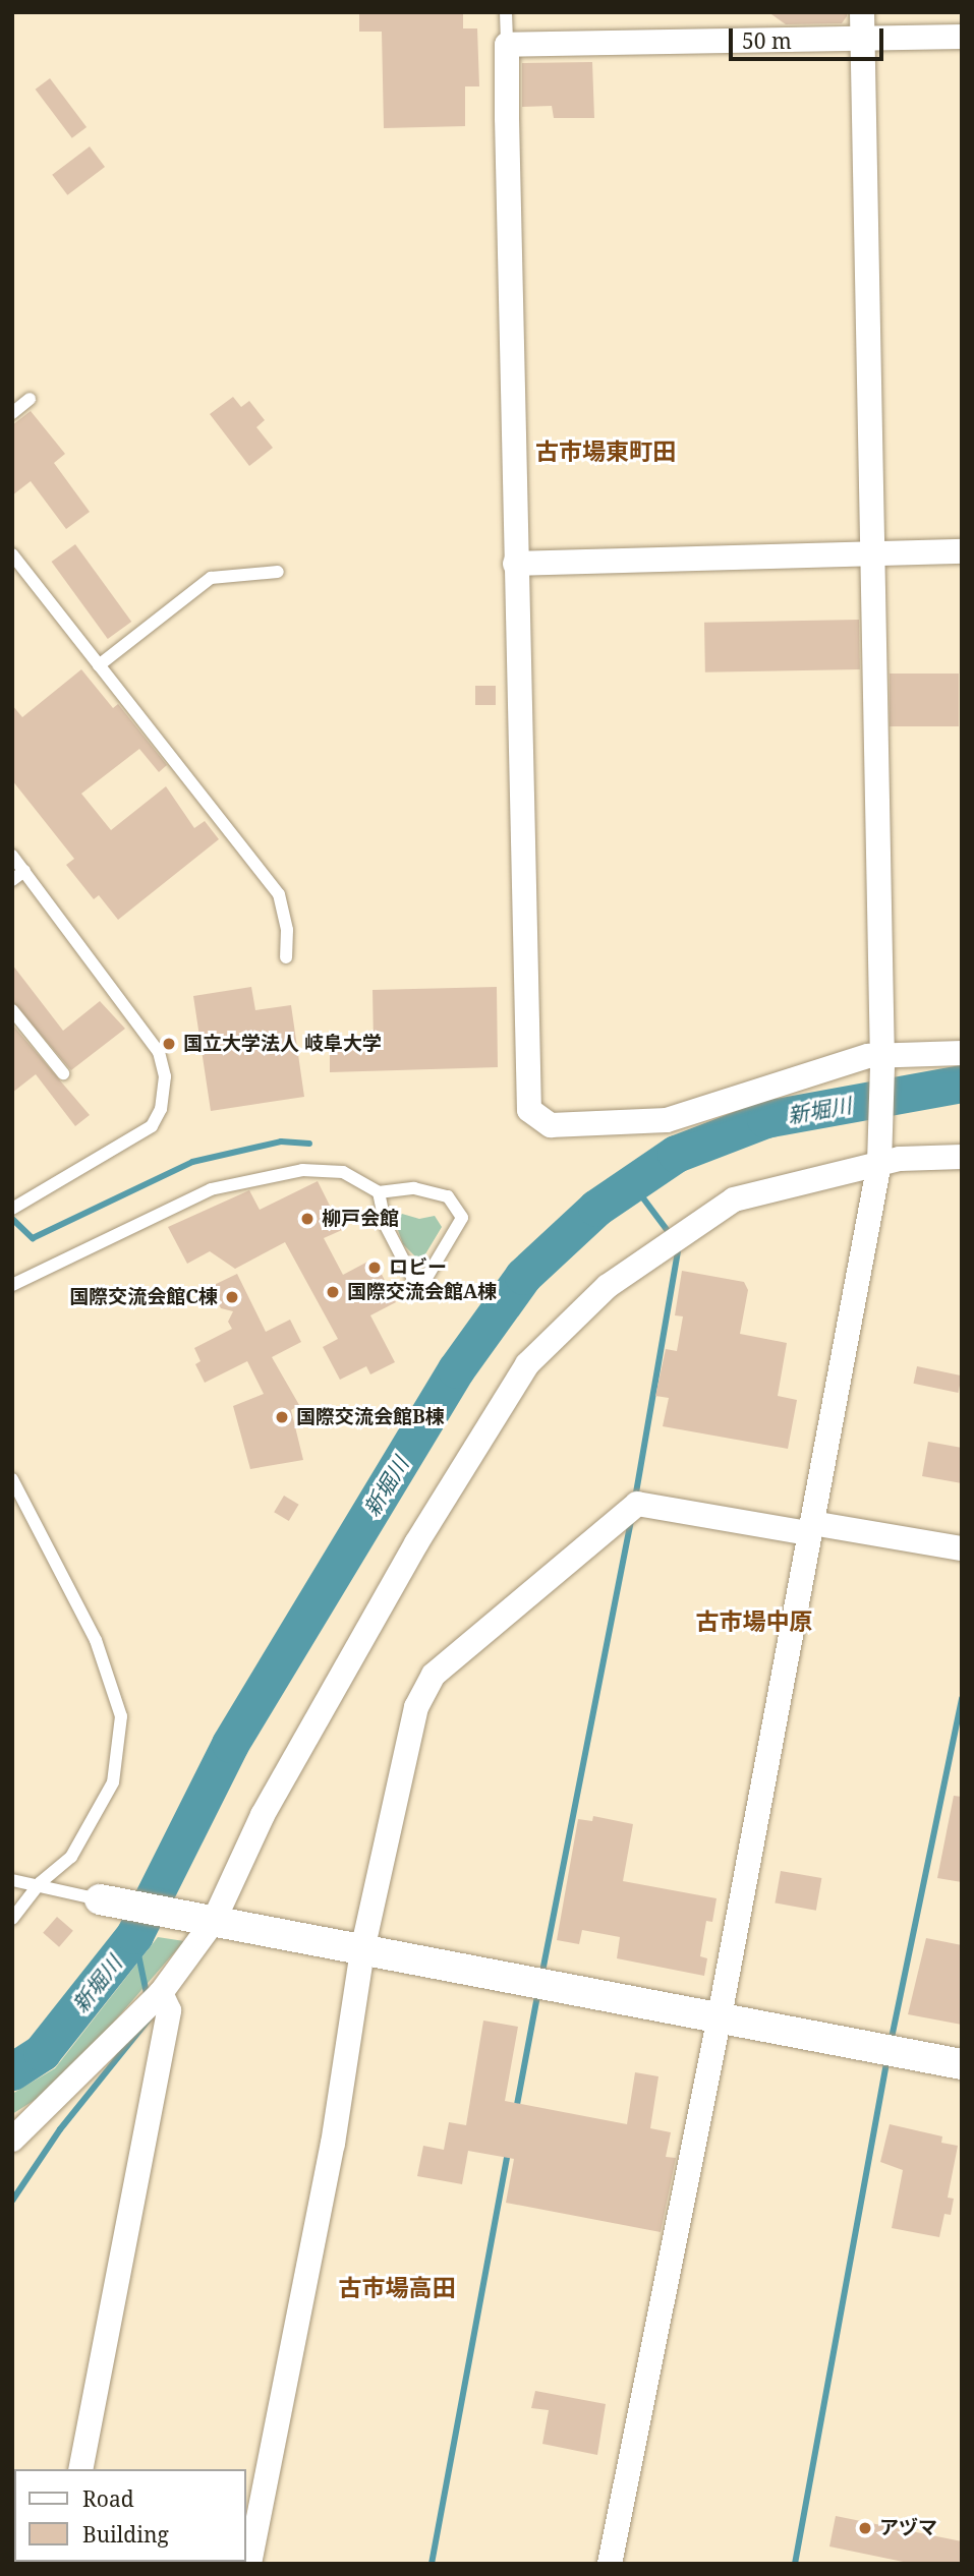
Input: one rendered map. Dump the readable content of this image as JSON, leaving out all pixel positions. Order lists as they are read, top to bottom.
{
  "districts": ["古市場東町田", "古市場中原", "古市場高田"],
  "water": ["新堀川"],
  "places": [
    "国立大学法人 岐阜大学",
    "柳戸会館",
    "ロビー",
    "国際交流会館A棟",
    "国際交流会館C棟",
    "国際交流会館B棟",
    "アヅマ"
  ],
  "legend": ["Road", "Building"],
  "scale_bar": "50 m"
}
